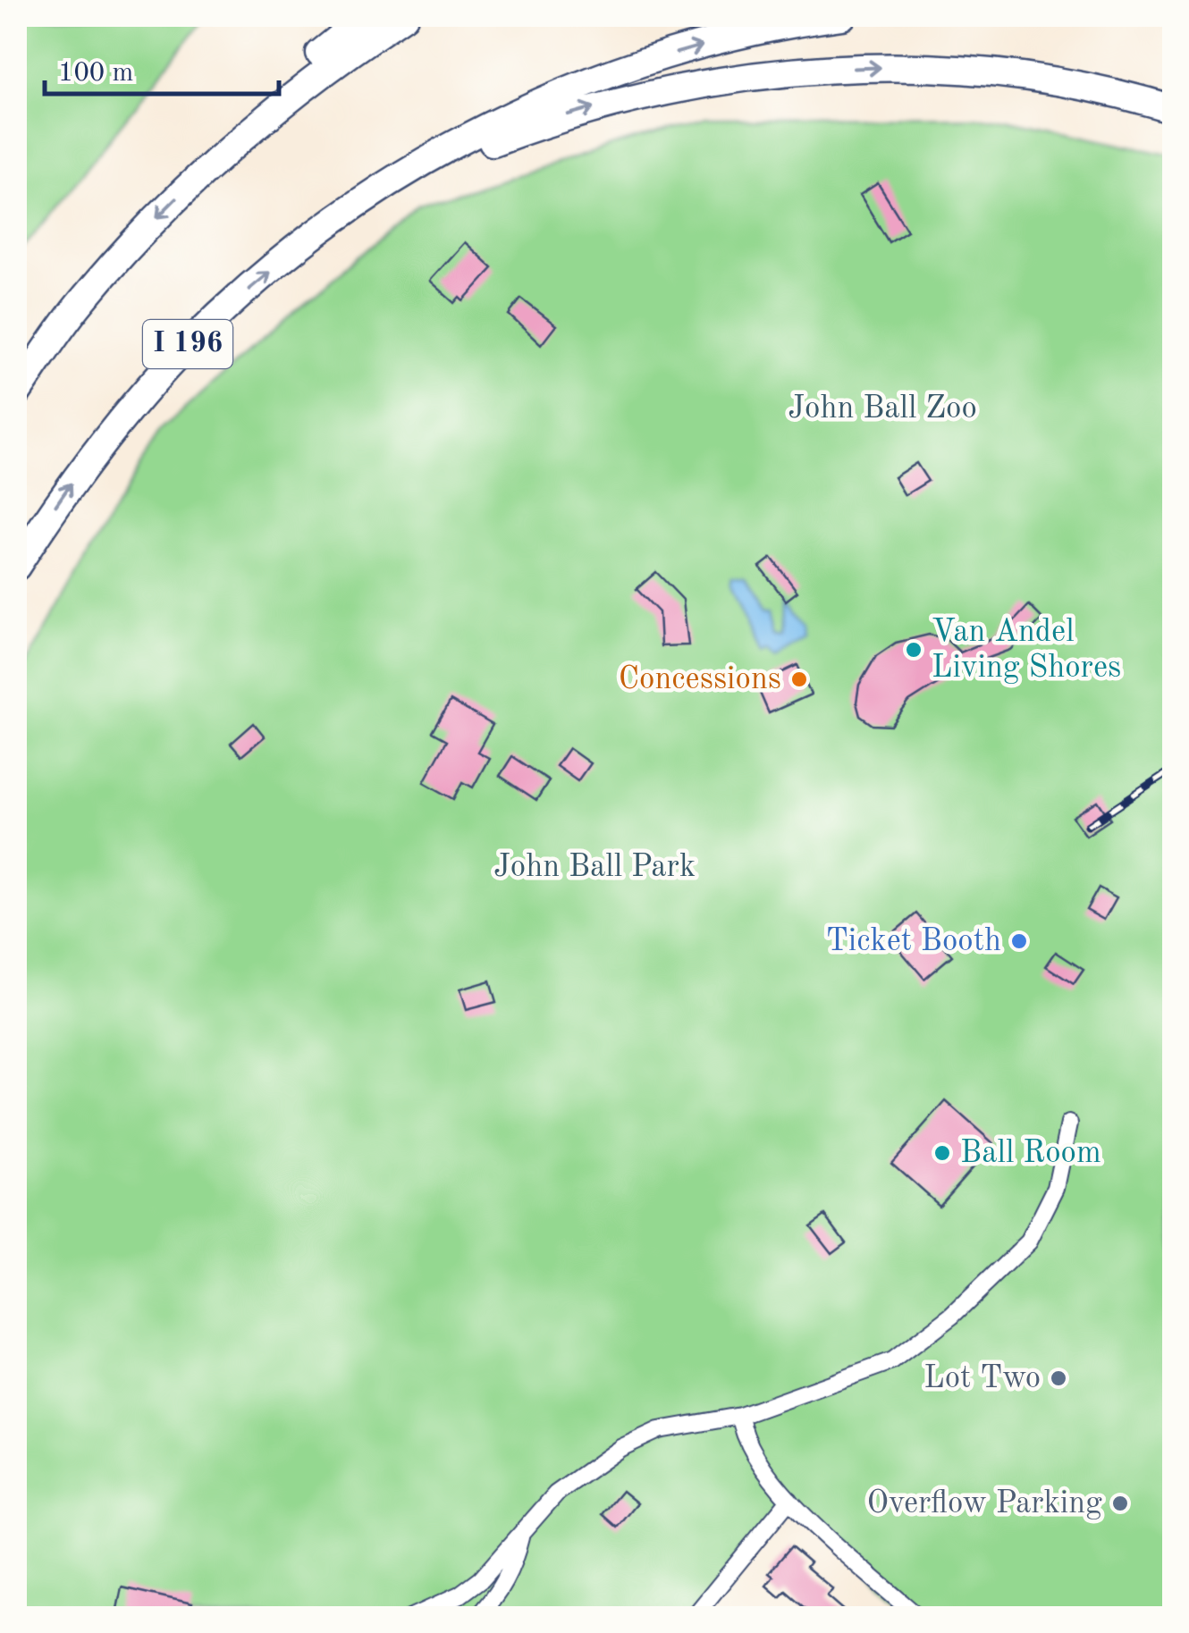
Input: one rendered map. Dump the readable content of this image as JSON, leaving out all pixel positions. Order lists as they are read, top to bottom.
{
  "streets": {
    "highway": ["I 196"]
  },
  "parks": ["John Ball Zoo", "John Ball Park"],
  "places": [
    "Van Andel Living Shores",
    "Concessions",
    "Ticket Booth",
    "Ball Room",
    "Lot Two",
    "Overflow Parking"
  ],
  "scale_bar": "100 m"
}
